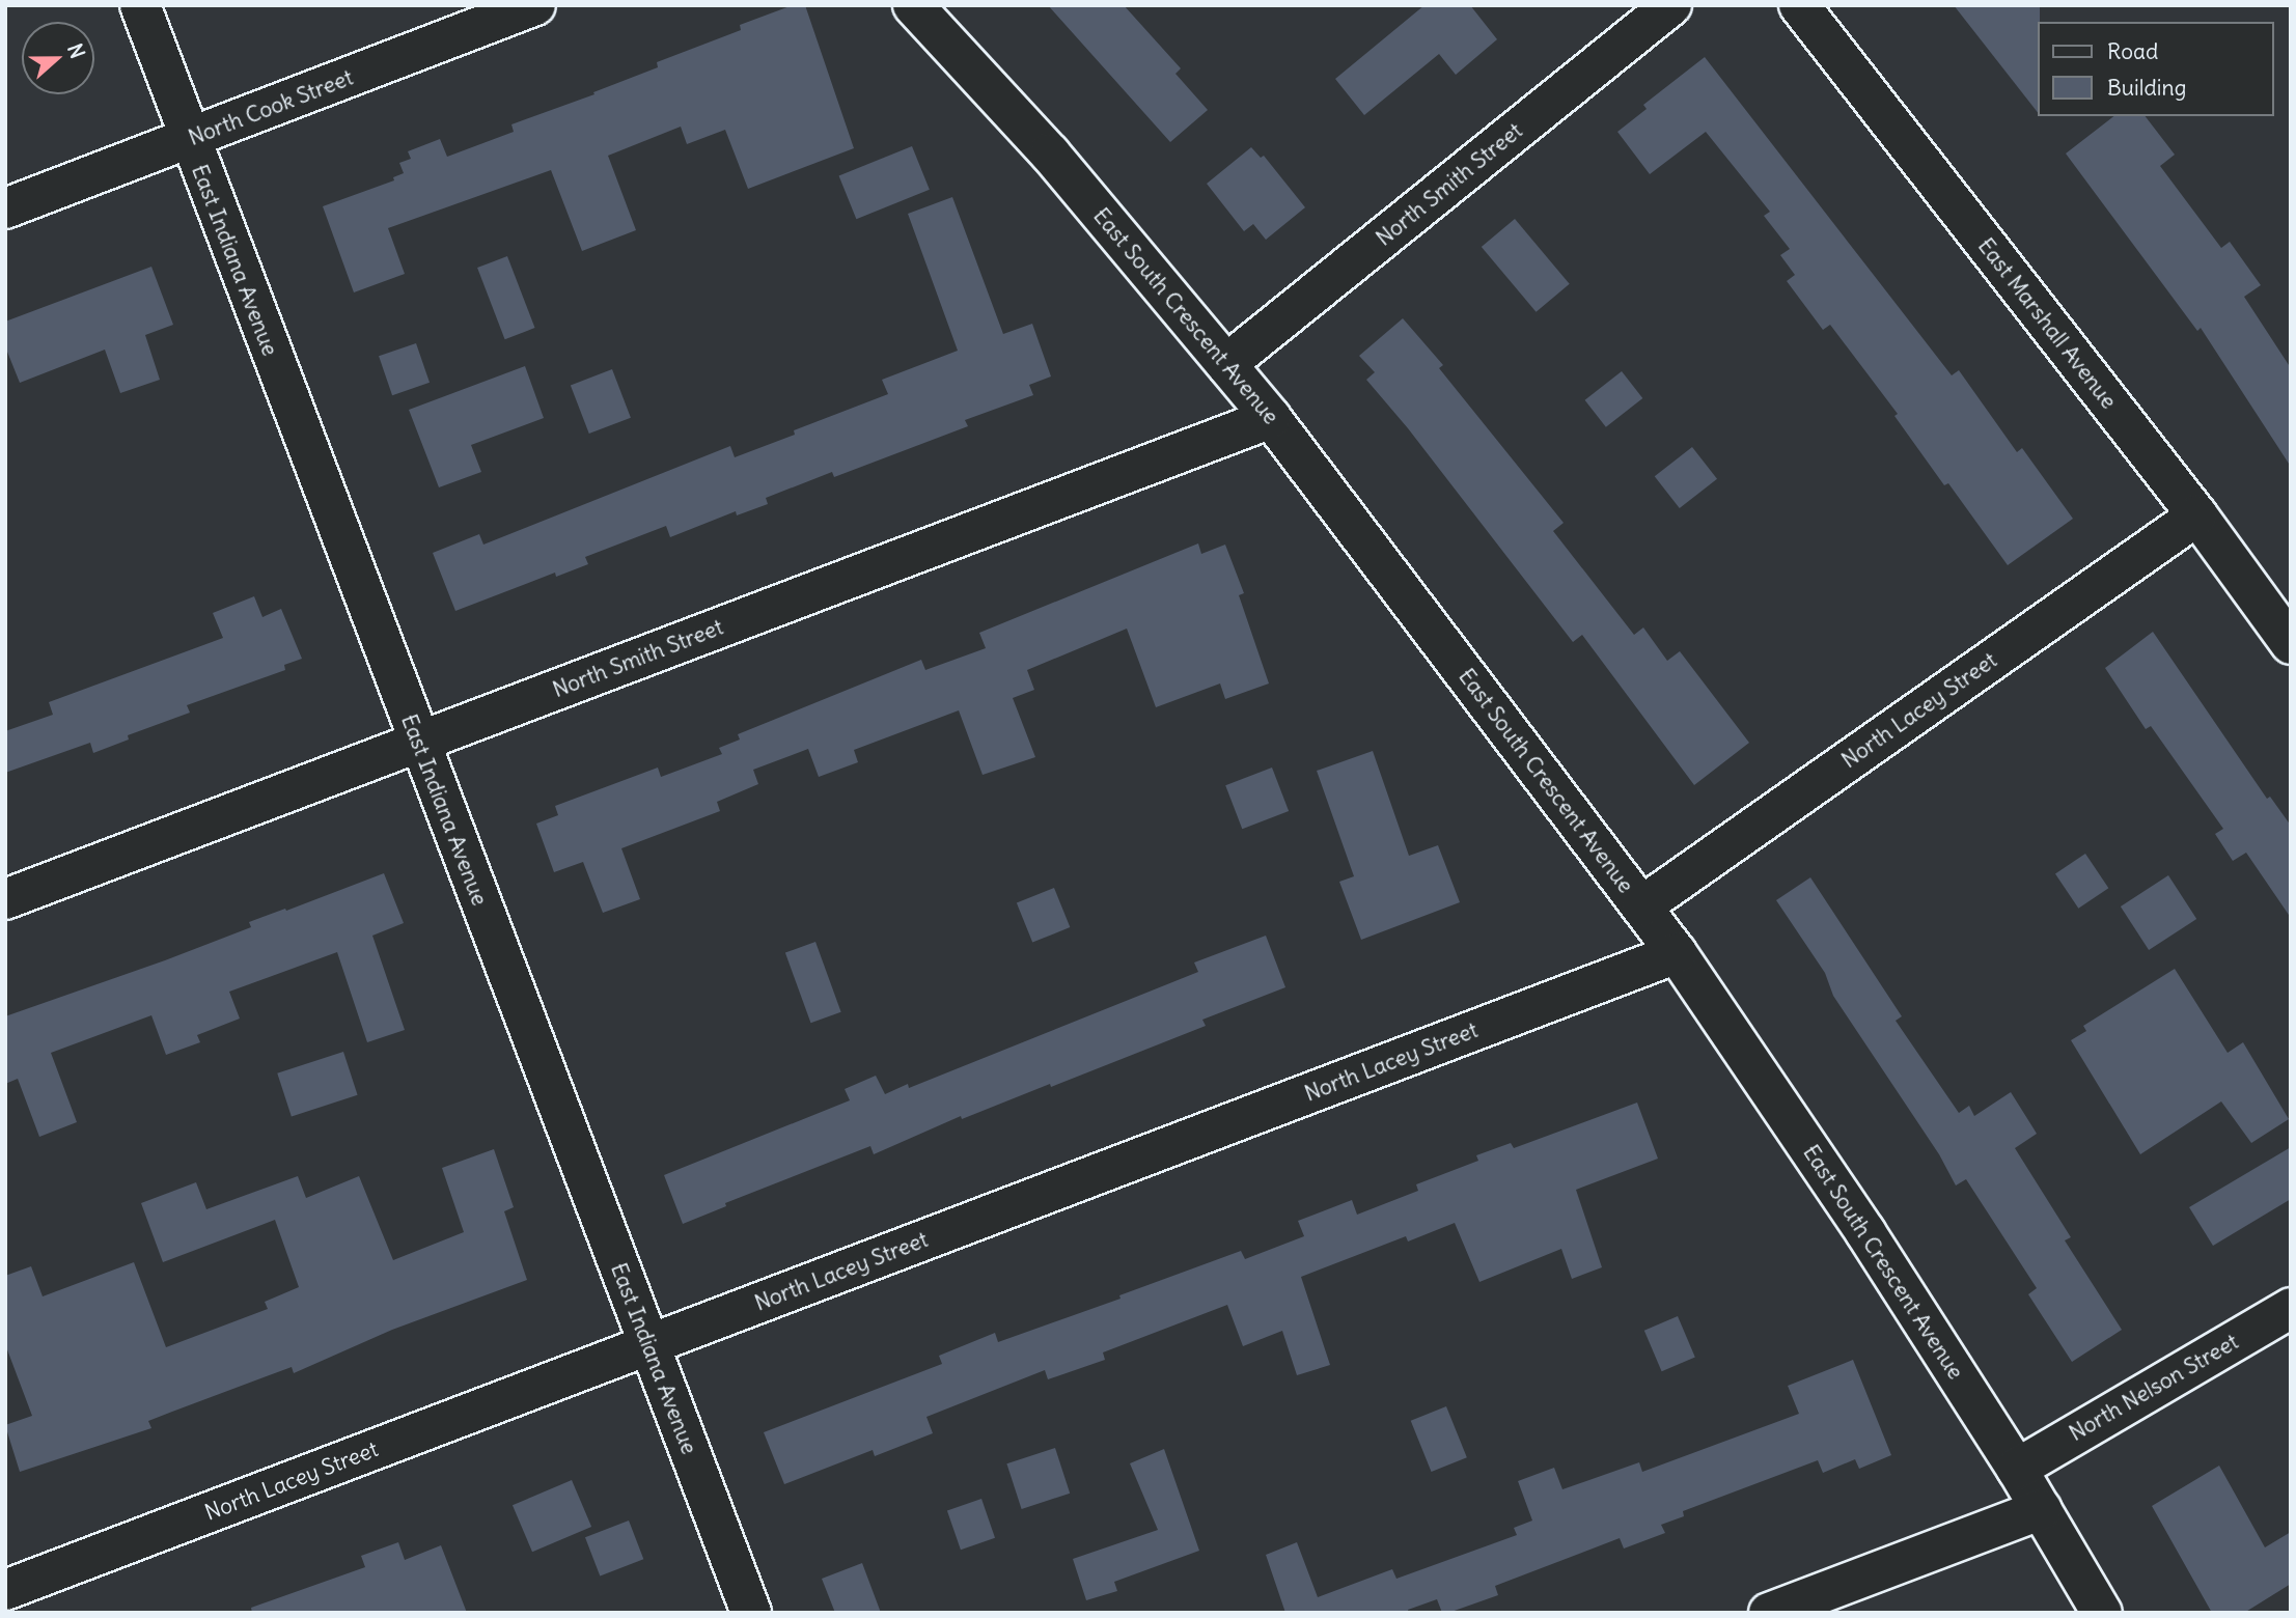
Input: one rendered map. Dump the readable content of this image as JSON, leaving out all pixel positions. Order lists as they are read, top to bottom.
{
  "streets": {
    "street": [
      "North Cook Street",
      "North Smith Street",
      "East Indiana Avenue",
      "East South Crescent Avenue",
      "East Marshall Avenue",
      "North Lacey Street",
      "North Nelson Street"
    ]
  },
  "crossings": [
    ["North Cook Street", "East Indiana Avenue"],
    ["North Smith Street", "East Indiana Avenue"],
    ["North Smith Street", "East South Crescent Avenue"],
    ["East Indiana Avenue", "North Lacey Street"],
    ["East South Crescent Avenue", "North Lacey Street"],
    ["East South Crescent Avenue", "North Nelson Street"],
    ["East Marshall Avenue", "North Lacey Street"]
  ],
  "legend": ["Road", "Building"],
  "north": "right"
}
